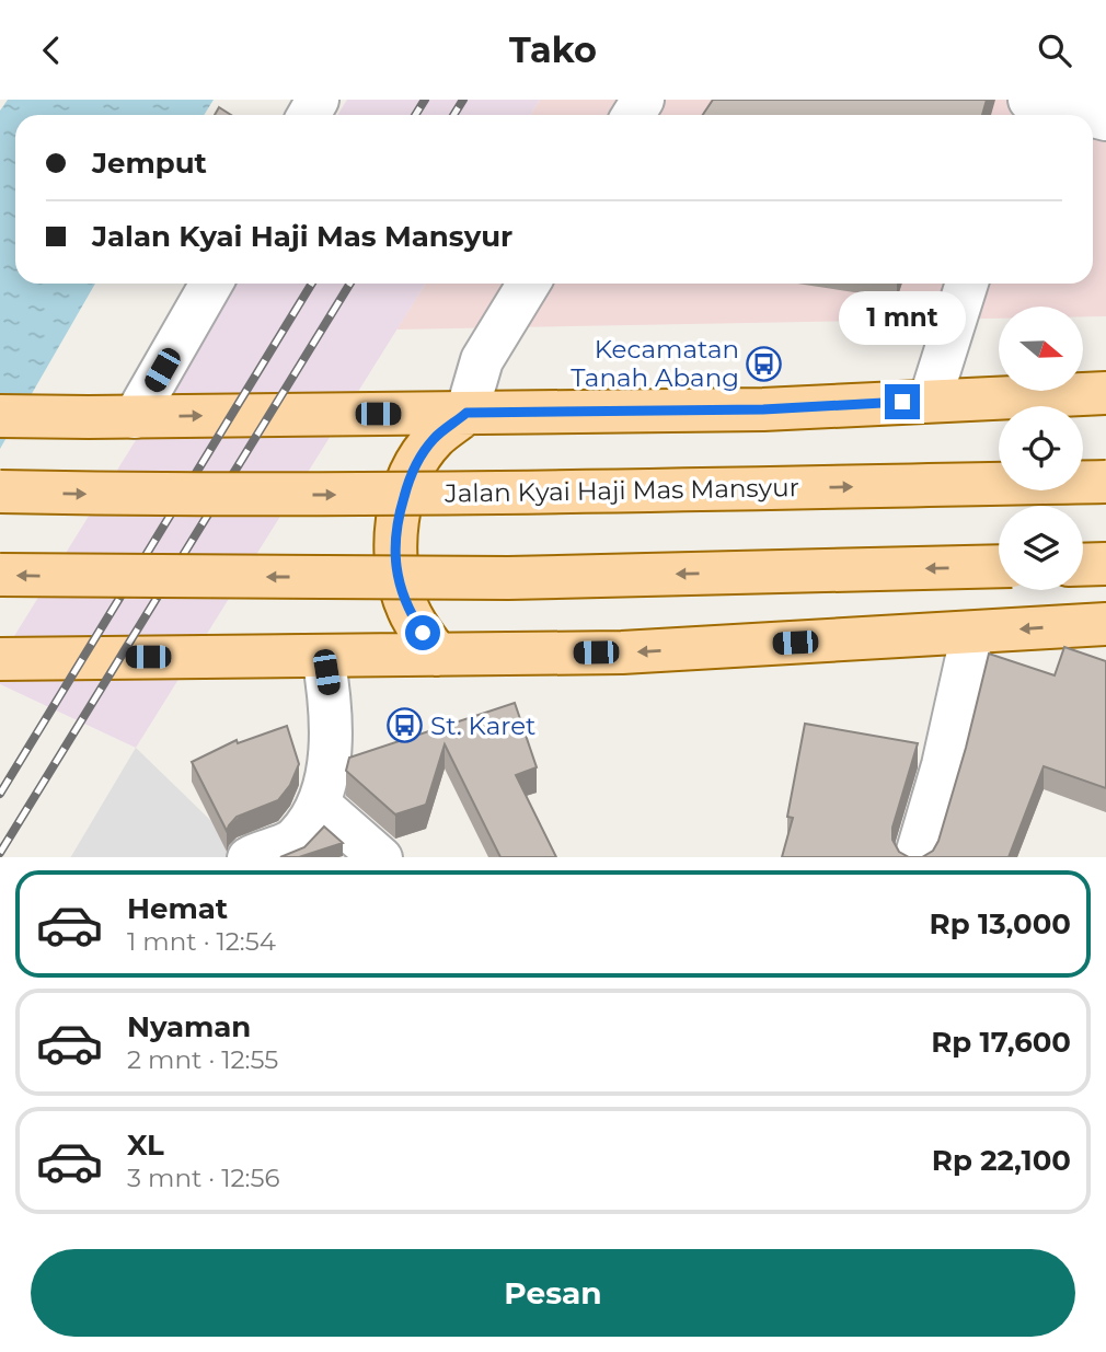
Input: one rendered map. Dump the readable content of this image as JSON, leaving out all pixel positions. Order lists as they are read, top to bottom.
{
  "streets": {
    "main road": ["Jalan Kyai Haji Mas Mansyur"]
  },
  "places": {
    "bus stop": ["Kecamatan Tanah Abang", "St. Karet"]
  },
  "north": "right",
  "page": {
    "header": "Tako",
    "banner": ["Jemput", "Jalan Kyai Haji Mas Mansyur"],
    "bubble": "1 mnt",
    "list": [
      {
        "name": "Hemat",
        "note": "1 mnt · 12:54",
        "value": "Rp 13,000"
      },
      {
        "name": "Nyaman",
        "note": "2 mnt · 12:55",
        "value": "Rp 17,600"
      },
      {
        "name": "XL",
        "note": "3 mnt · 12:56",
        "value": "Rp 22,100"
      }
    ],
    "buttons": "Pesan"
  }
}
